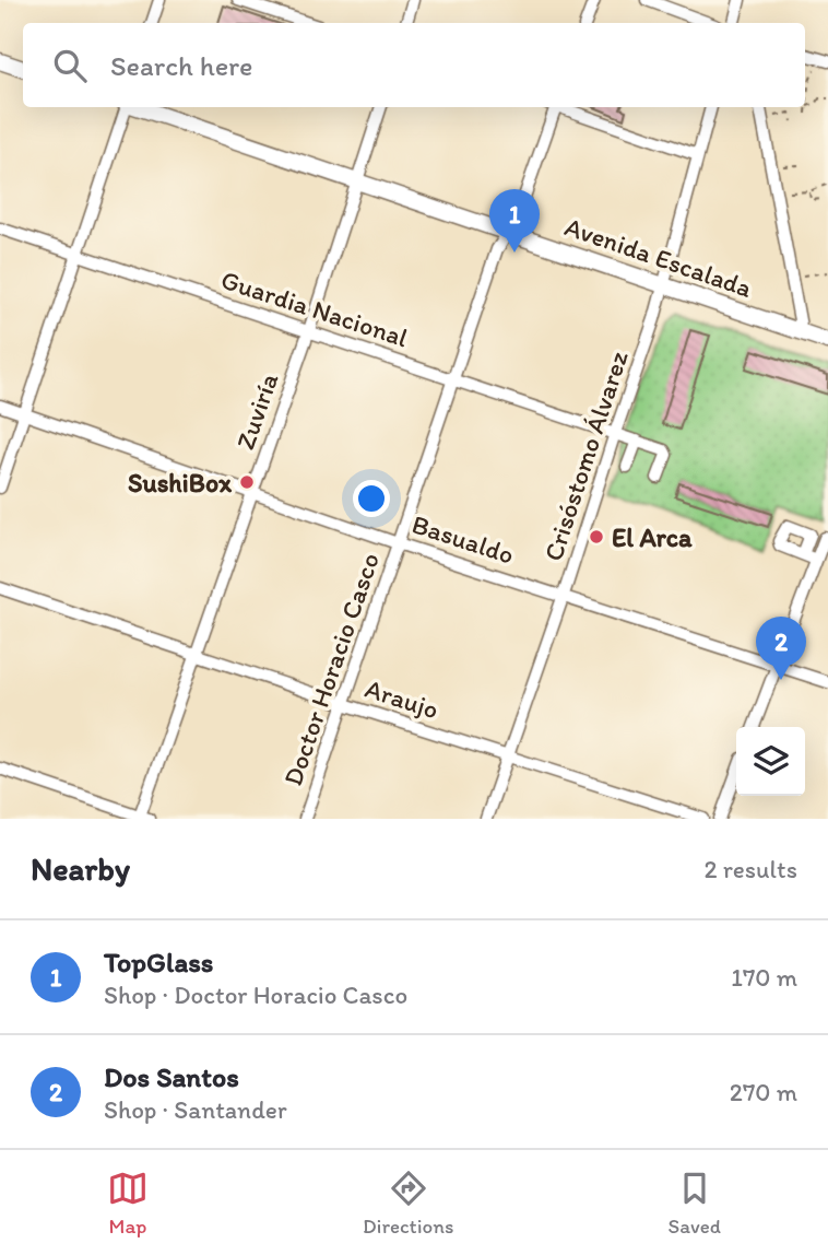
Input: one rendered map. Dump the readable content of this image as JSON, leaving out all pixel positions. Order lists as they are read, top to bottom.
{
  "streets": {
    "main road": ["Avenida Escalada"],
    "street": [
      "Guardia Nacional",
      "Zuviría",
      "Crisóstomo Álvarez",
      "Basualdo",
      "Doctor Horacio Casco",
      "Araujo"
    ]
  },
  "crossings": [
    ["Avenida Escalada", "Zuviría"],
    ["Avenida Escalada", "Crisóstomo Álvarez"],
    ["Avenida Escalada", "Doctor Horacio Casco"],
    ["Guardia Nacional", "Zuviría"],
    ["Guardia Nacional", "Crisóstomo Álvarez"],
    ["Guardia Nacional", "Doctor Horacio Casco"],
    ["Zuviría", "Basualdo"],
    ["Zuviría", "Araujo"],
    ["Crisóstomo Álvarez", "Basualdo"],
    ["Crisóstomo Álvarez", "Araujo"],
    ["Basualdo", "Doctor Horacio Casco"],
    ["Doctor Horacio Casco", "Araujo"]
  ],
  "places": ["SushiBox", "El Arca"],
  "page": {
    "search": "Search here",
    "pins": ["1", "2"],
    "heading": ["Nearby", "2 results"],
    "list": [
      {
        "mark": "1",
        "name": "TopGlass",
        "note": "Shop · Doctor Horacio Casco",
        "value": "170 m"
      },
      {
        "mark": "2",
        "name": "Dos Santos",
        "note": "Shop · Santander",
        "value": "270 m"
      }
    ],
    "nav": ["Map", "Directions", "Saved"]
  }
}
